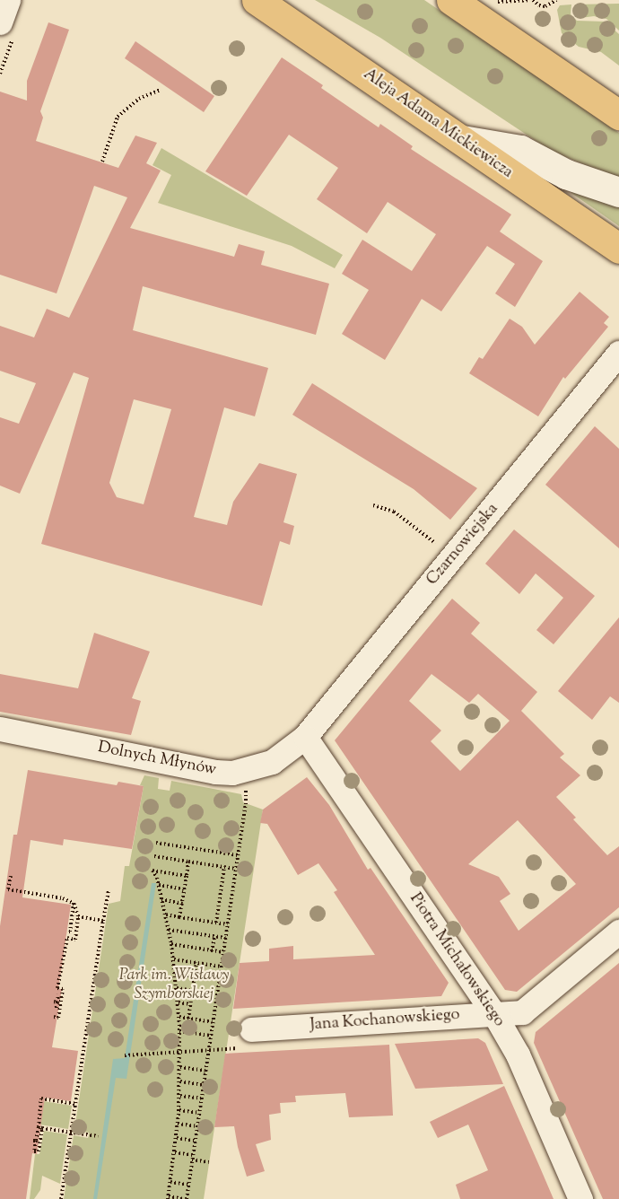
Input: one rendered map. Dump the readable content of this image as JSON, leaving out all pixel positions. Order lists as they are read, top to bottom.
{
  "streets": {
    "main road": ["Aleja Adama Mickiewicza"],
    "street": [
      "Czarnowiejska",
      "Dolnych Młynów",
      "Piotra Michałowskiego",
      "Jana Kochanowskiego"
    ]
  },
  "crossings": [
    ["Czarnowiejska", "Dolnych Młynów"],
    ["Czarnowiejska", "Piotra Michałowskiego"],
    ["Dolnych Młynów", "Piotra Michałowskiego"],
    ["Piotra Michałowskiego", "Jana Kochanowskiego"]
  ],
  "parks": ["Park im. Wisławy Szymborskiej"]
}
